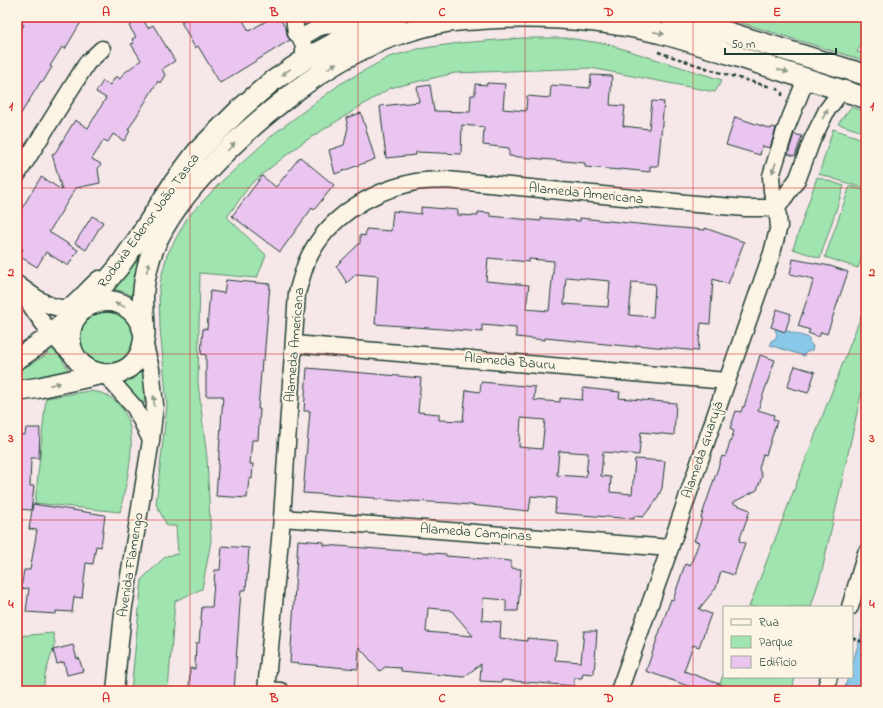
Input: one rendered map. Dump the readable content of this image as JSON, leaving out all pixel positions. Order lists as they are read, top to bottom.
{
  "streets": {
    "main road": ["Rodovia Edenor João Tasca"],
    "street": [
      "Alameda Americana",
      "Alameda Bauru",
      "Alameda Guarujá",
      "Alameda Campinas",
      "Avenida Flamengo"
    ]
  },
  "crossings": [
    ["Alameda Americana", "Alameda Bauru"],
    ["Alameda Americana", "Alameda Guarujá"],
    ["Alameda Americana", "Alameda Campinas"],
    ["Rodovia Edenor João Tasca", "Alameda Guarujá"],
    ["Rodovia Edenor João Tasca", "Avenida Flamengo"],
    ["Alameda Bauru", "Alameda Guarujá"],
    ["Alameda Guarujá", "Alameda Campinas"]
  ],
  "legend": ["Rua", "Parque", "Edifício"],
  "scale_bar": "50 m",
  "grid": {
    "columns": [
      "A",
      "B",
      "C",
      "D",
      "E"
    ],
    "rows": [
      "1",
      "2",
      "3",
      "4"
    ]
  }
}
